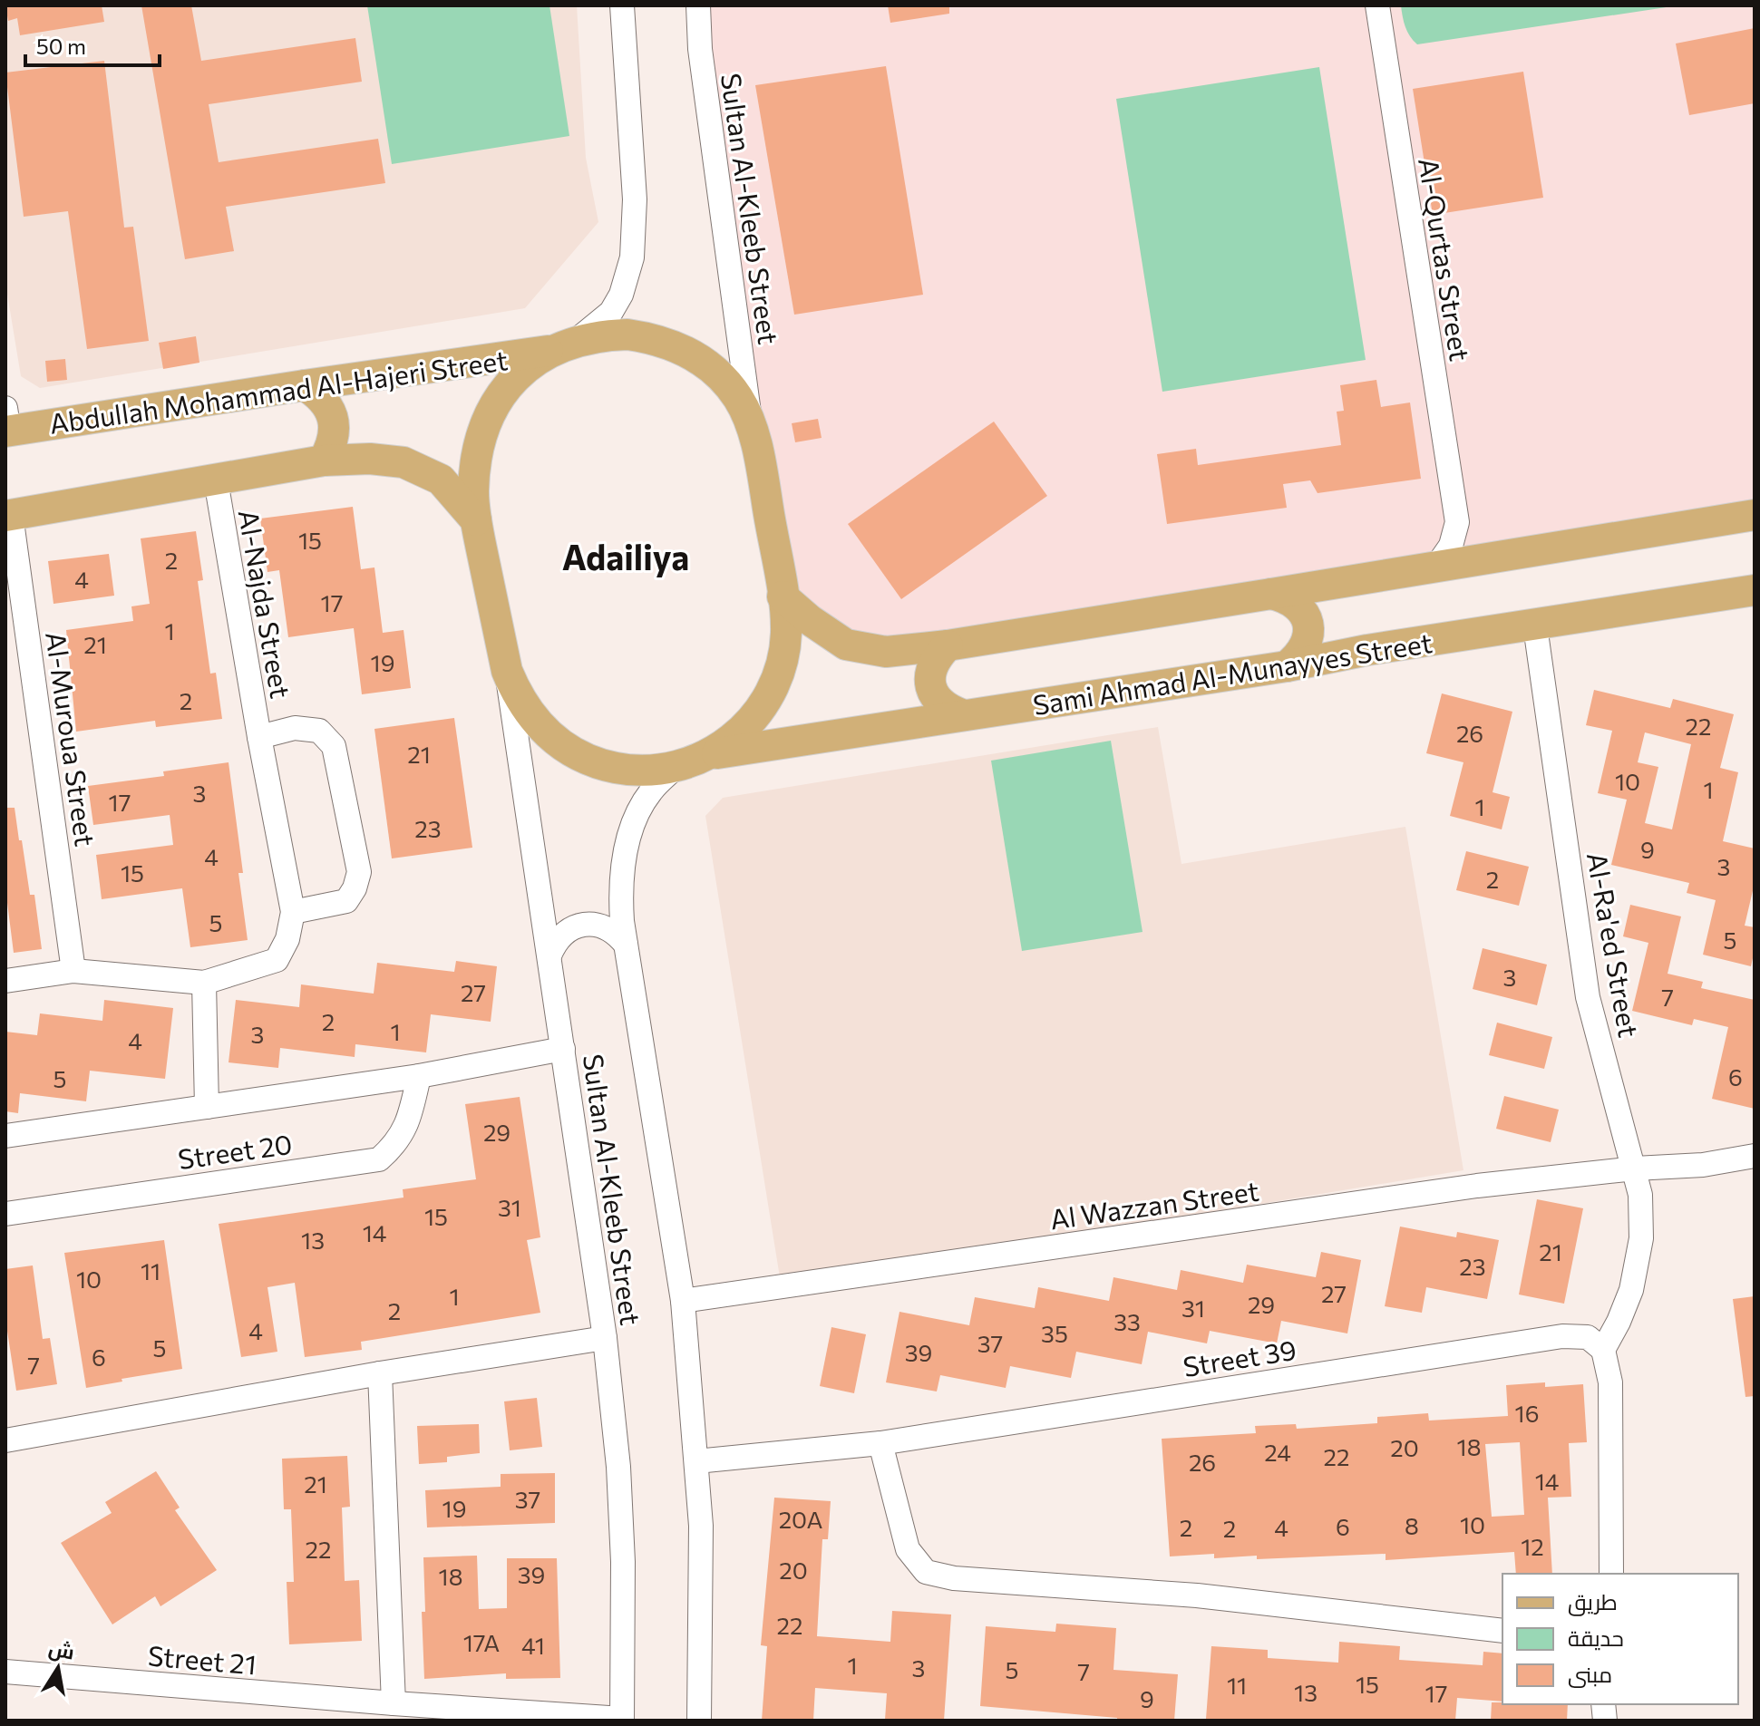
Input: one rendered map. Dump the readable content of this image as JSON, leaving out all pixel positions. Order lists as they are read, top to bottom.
{
  "streets": {
    "main road": ["Abdullah Mohammad Al-Hajeri Street", "Sami Ahmad Al-Munayyes Street"],
    "street": [
      "Sultan Al-Kleeb Street",
      "Al-Qurtas Street",
      "Al-Najda Street",
      "Al-Muroua Street",
      "Al-Ra'ed Street",
      "Street 20",
      "Al Wazzan Street",
      "Street 39",
      "Street 21"
    ]
  },
  "crossings": [
    ["Sultan Al-Kleeb Street", "Abdullah Mohammad Al-Hajeri Street"],
    ["Sultan Al-Kleeb Street", "Street 20"],
    ["Sultan Al-Kleeb Street", "Al Wazzan Street"],
    ["Sultan Al-Kleeb Street", "Street 39"],
    ["Sultan Al-Kleeb Street", "Street 21"],
    ["Abdullah Mohammad Al-Hajeri Street", "Sami Ahmad Al-Munayyes Street"],
    ["Sami Ahmad Al-Munayyes Street", "Al-Ra'ed Street"],
    ["Al-Ra'ed Street", "Al Wazzan Street"],
    ["Al-Ra'ed Street", "Street 39"]
  ],
  "districts": ["Adailiya"],
  "house_numbers": [
    "15",
    "2",
    "4",
    "17",
    "1",
    "21",
    "19",
    "2",
    "22",
    "26",
    "21",
    "10",
    "1",
    "3",
    "17",
    "1",
    "23",
    "9",
    "4",
    "3",
    "15",
    "2",
    "5",
    "5",
    "3",
    "27",
    "7",
    "2",
    "1",
    "3",
    "4",
    "6",
    "5",
    "29",
    "31",
    "15",
    "14",
    "13",
    "21",
    "23",
    "11",
    "10",
    "27",
    "1",
    "29",
    "31",
    "2",
    "33",
    "4",
    "35",
    "37",
    "5",
    "39",
    "6",
    "7",
    "16",
    "18",
    "20",
    "24",
    "22",
    "26",
    "14",
    "21",
    "37",
    "19",
    "20A",
    "10",
    "8",
    "6",
    "2",
    "4",
    "2",
    "12",
    "22",
    "20",
    "39",
    "18",
    "22",
    "17A",
    "41",
    "1",
    "3",
    "5",
    "7",
    "15",
    "11",
    "13",
    "17",
    "9"
  ],
  "legend": ["طريق", "حديقة", "مبنى"],
  "scale_bar": "50 m",
  "north": "top"
}
